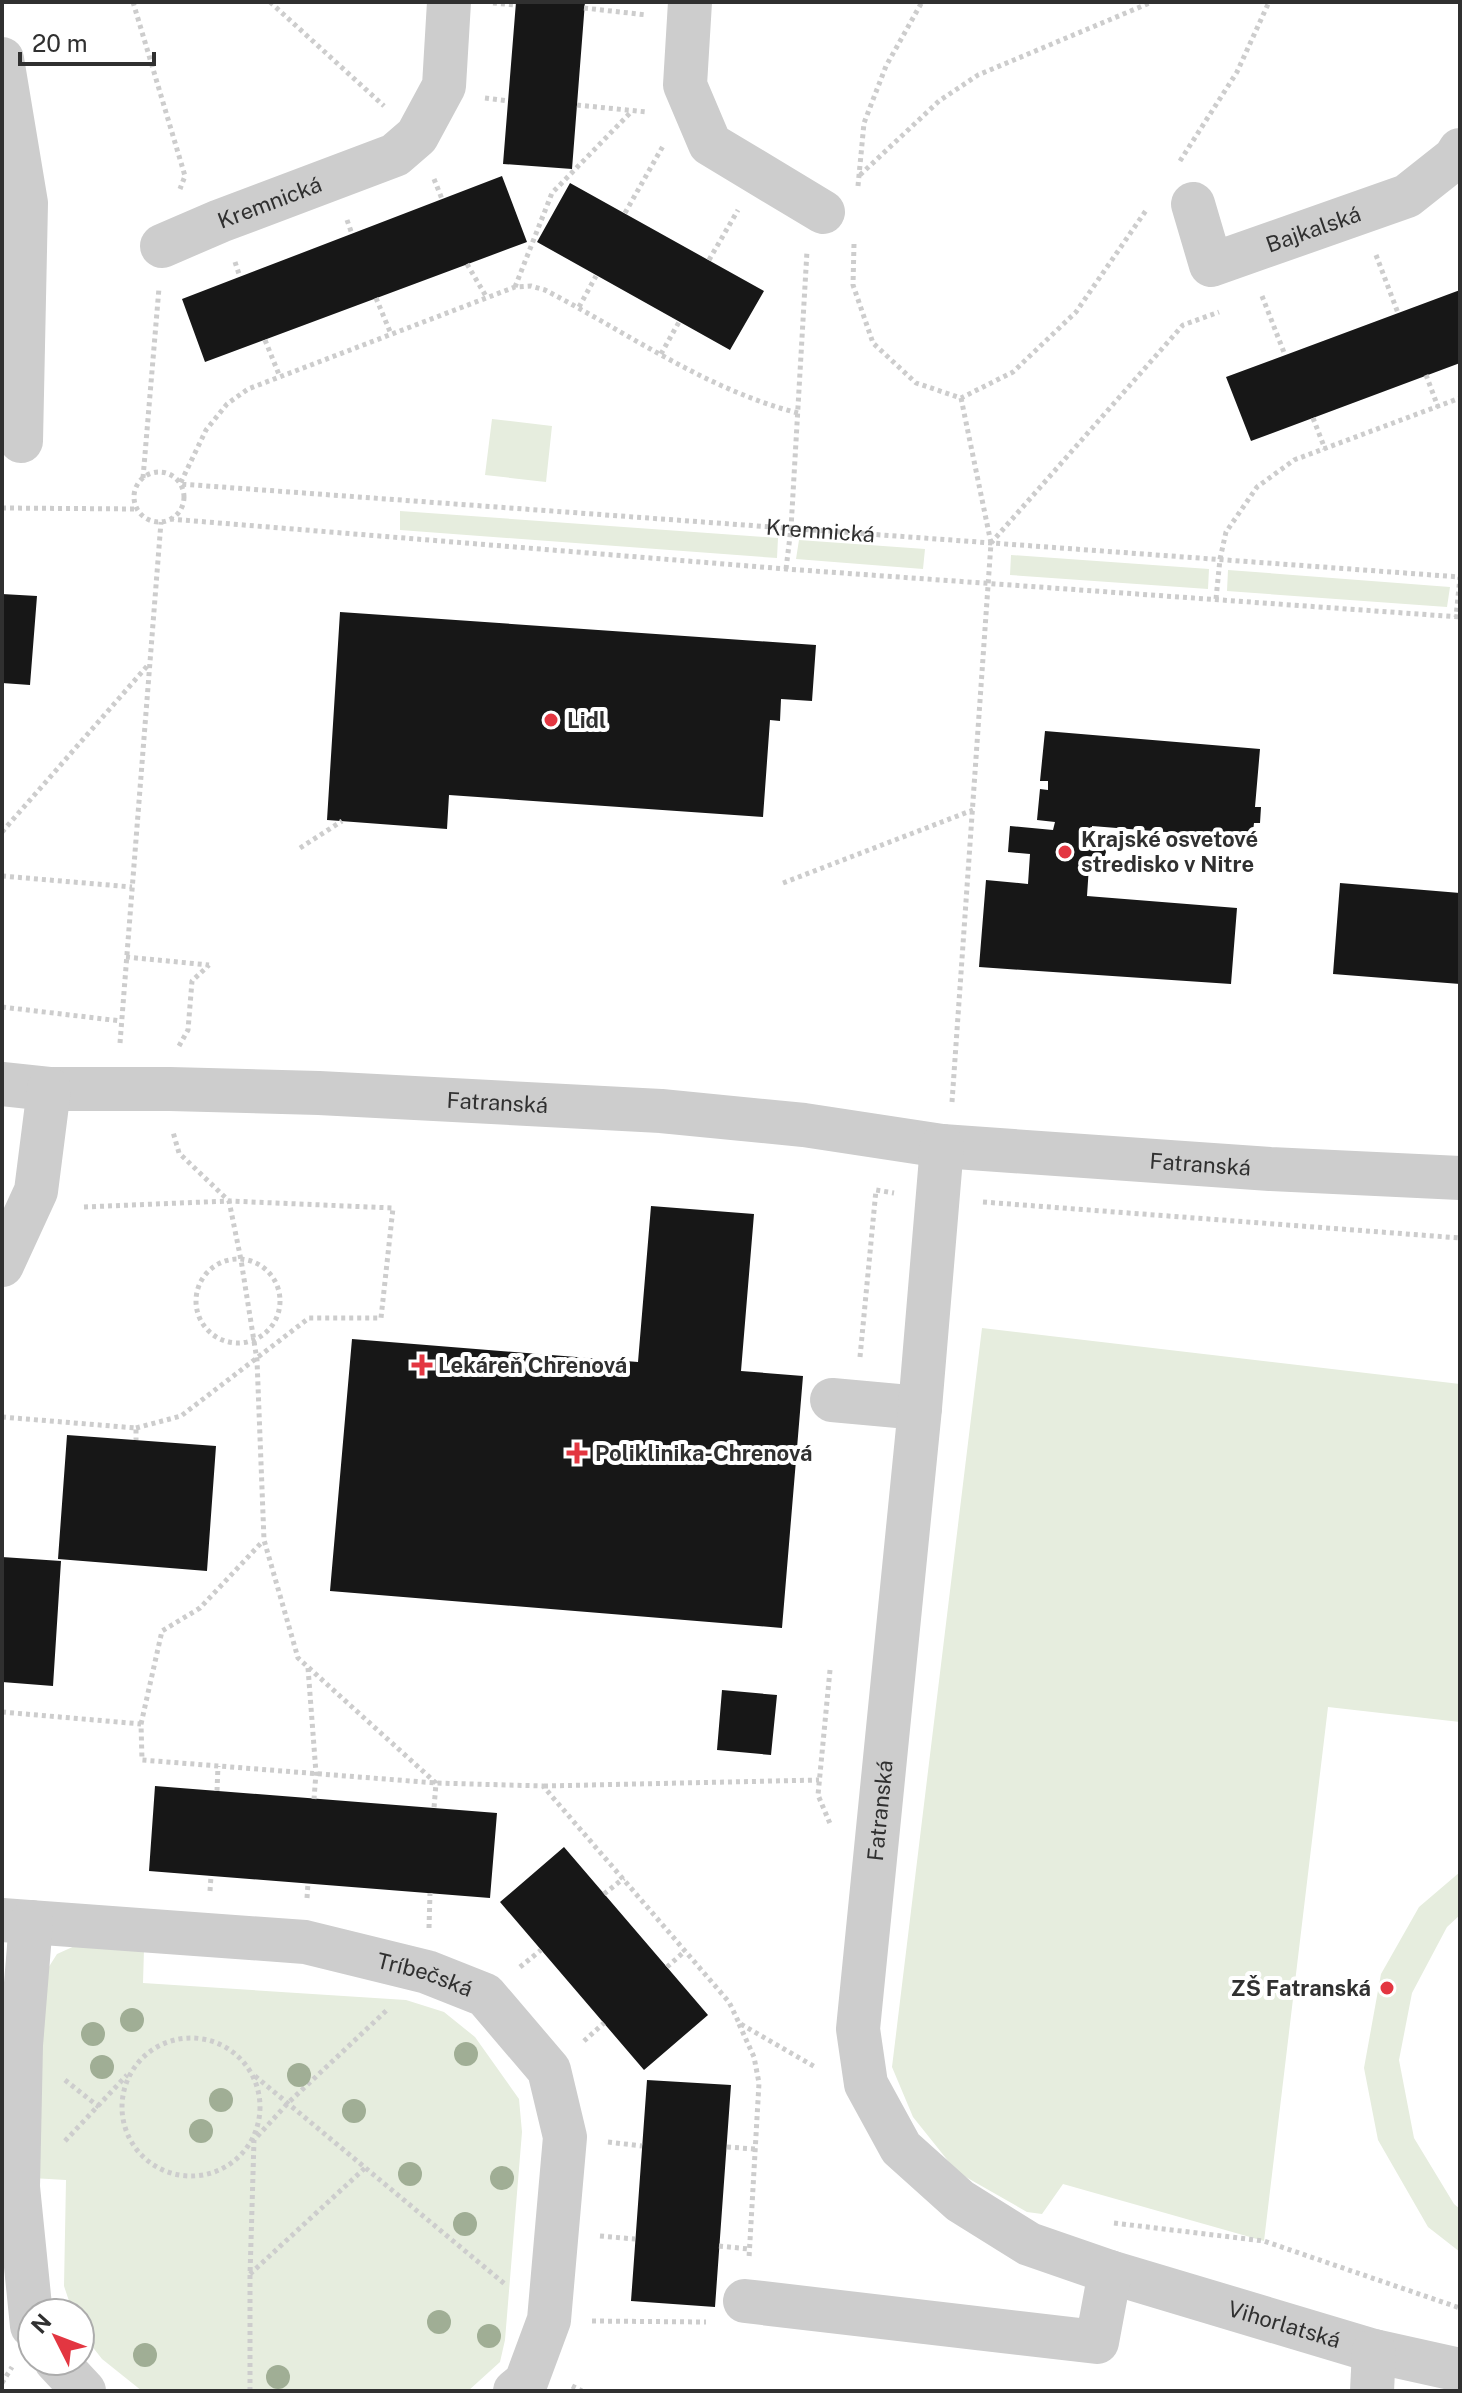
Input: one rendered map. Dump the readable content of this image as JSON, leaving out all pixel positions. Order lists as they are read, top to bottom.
{
  "streets": {
    "street": [
      "Kremnická",
      "Bajkalská",
      "Fatranská",
      "Tríbečská",
      "Vihorlatská"
    ]
  },
  "crossings": [
    ["Fatranská", "Vihorlatská"]
  ],
  "places": {
    "other": ["Lidl", "Krajské osvetové stredisko v Nitre", "ZŠ Fatranská"],
    "health": ["Lekáreň Chrenová", "Poliklinika-Chrenová"]
  },
  "scale_bar": "20 m",
  "north": "top left"
}
